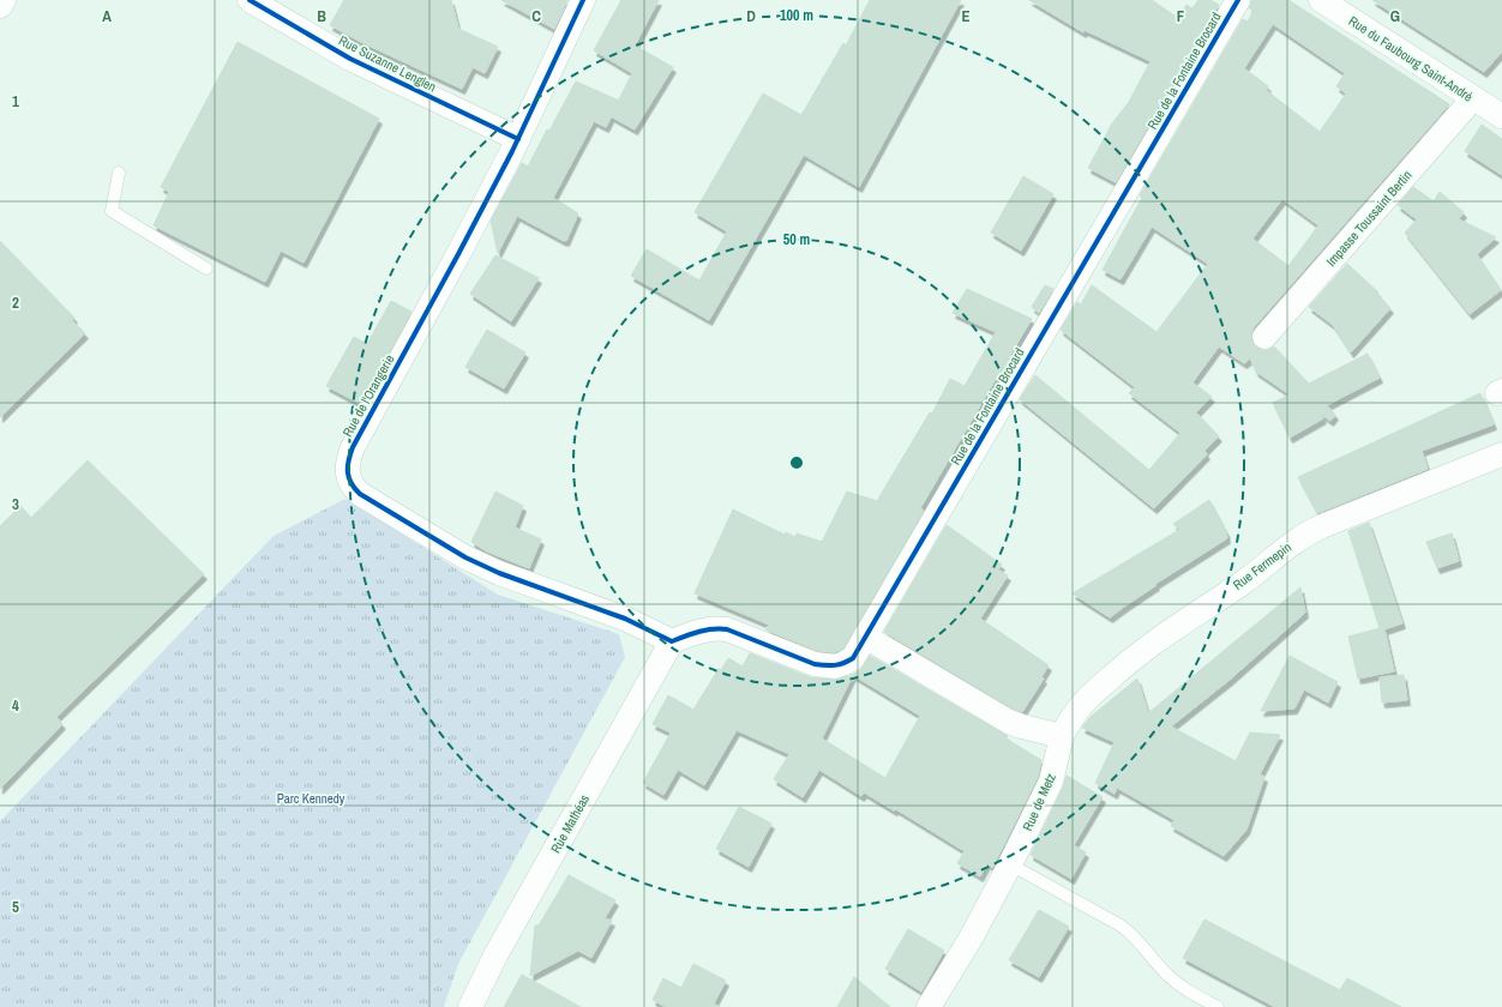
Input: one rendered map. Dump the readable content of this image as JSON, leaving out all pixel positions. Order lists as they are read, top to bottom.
{
  "streets": {
    "street": [
      "Rue du Faubourg Saint-André",
      "Rue Suzanne Lenglen",
      "Rue de la Fontaine Brocard",
      "Impasse Toussaint Bertin",
      "Rue de l'Orangerie",
      "Rue Fermepin",
      "Rue de Metz",
      "Rue Mathéas"
    ]
  },
  "crossings": [
    ["Rue du Faubourg Saint-André", "Impasse Toussaint Bertin"],
    ["Rue Suzanne Lenglen", "Rue de l'Orangerie"],
    ["Rue de la Fontaine Brocard", "Rue de l'Orangerie"],
    ["Rue de la Fontaine Brocard", "Rue Mathéas"],
    ["Rue de l'Orangerie", "Rue Mathéas"],
    ["Rue Fermepin", "Rue de Metz"]
  ],
  "parks": ["Parc Kennedy"],
  "grid": {
    "columns": [
      "A",
      "B",
      "C",
      "D",
      "E",
      "F",
      "G"
    ],
    "rows": [
      "1",
      "2",
      "3",
      "4",
      "5"
    ]
  },
  "rings": ["100 m", "50 m"]
}
